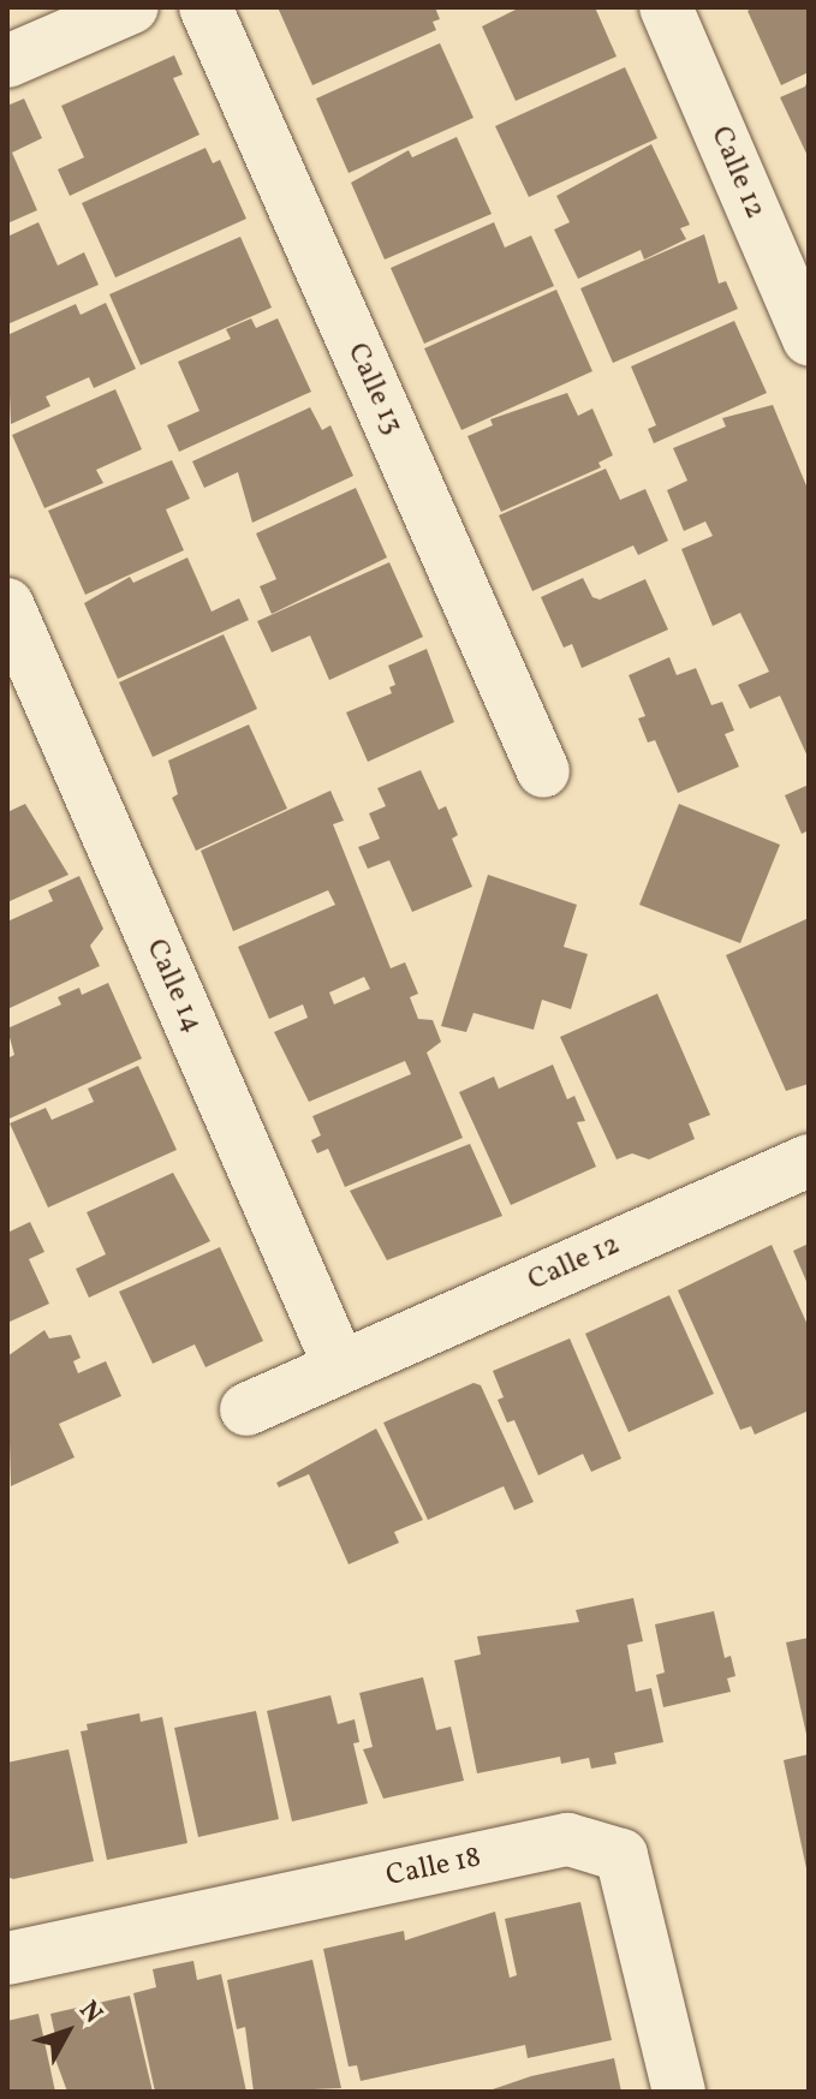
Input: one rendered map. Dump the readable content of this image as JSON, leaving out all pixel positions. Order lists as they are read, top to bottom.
{
  "streets": {
    "street": [
      "Calle 12",
      "Calle 13",
      "Calle 14",
      "Calle 18"
    ]
  },
  "crossings": [
    ["Calle 12", "Calle 14"]
  ],
  "north": "top right"
}
